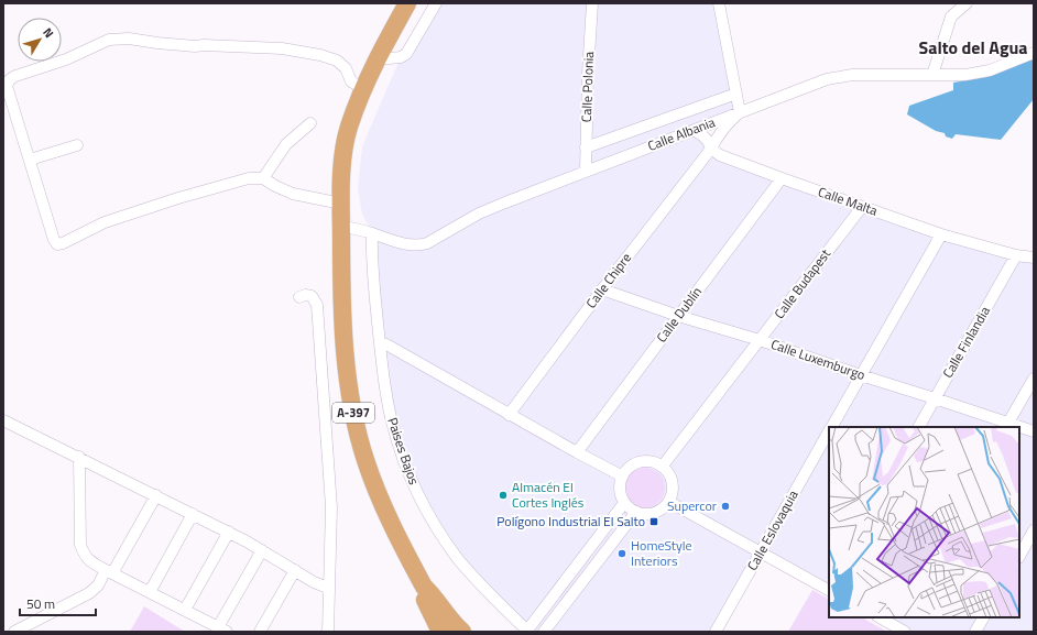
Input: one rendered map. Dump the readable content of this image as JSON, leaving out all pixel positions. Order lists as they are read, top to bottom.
{
  "streets": {
    "main road": ["A-397"],
    "street": [
      "Calle Polonia",
      "Calle Albania",
      "Calle Malta",
      "Calle Chipre",
      "Calle Budapest",
      "Calle Dublín",
      "Calle Finlandia",
      "Calle Luxemburgo",
      "Paises Bajos",
      "Calle Eslovaquia"
    ]
  },
  "crossings": [
    ["Calle Polonia", "Calle Albania"],
    ["Calle Albania", "A-397"],
    ["Calle Albania", "Paises Bajos"],
    ["Calle Malta", "Calle Chipre"],
    ["Calle Malta", "Calle Budapest"],
    ["Calle Malta", "Calle Dublín"],
    ["Calle Malta", "Calle Finlandia"],
    ["Calle Malta", "Calle Eslovaquia"],
    ["Calle Chipre", "Calle Luxemburgo"],
    ["Calle Budapest", "Calle Luxemburgo"],
    ["Calle Dublín", "Calle Luxemburgo"],
    ["Calle Finlandia", "Calle Luxemburgo"],
    ["Calle Luxemburgo", "Calle Eslovaquia"]
  ],
  "districts": ["Salto del Agua"],
  "places": {
    "other": ["Almacén El Cortes Inglés", "Supercor", "HomeStyle Interiors"],
    "transit": ["Polígono Industrial El Salto"]
  },
  "scale_bar": "50 m",
  "north": "top right"
}
